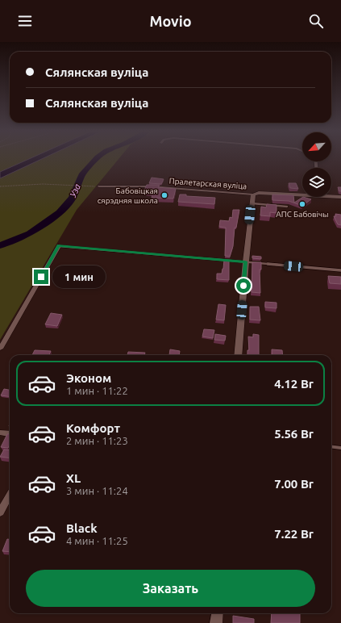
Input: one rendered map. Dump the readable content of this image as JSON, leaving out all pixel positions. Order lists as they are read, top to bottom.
{
  "streets": {
    "street": ["Пралетарская вуліца"]
  },
  "water": ["Уза"],
  "places": ["Бабовіцкая сярэдняя школа", "АПС Бабовічы"],
  "north": "bottom left",
  "page": {
    "header": "Movio",
    "banner": ["Сялянская вуліца", "Сялянская вуліца"],
    "bubble": "1 мин",
    "list": [
      {
        "name": "Эконом",
        "note": "1 мин · 11:22",
        "value": "4.12 Br"
      },
      {
        "name": "Комфорт",
        "note": "2 мин · 11:23",
        "value": "5.56 Br"
      },
      {
        "name": "XL",
        "note": "3 мин · 11:24",
        "value": "7.00 Br"
      },
      {
        "name": "Black",
        "note": "4 мин · 11:25",
        "value": "7.22 Br"
      }
    ],
    "buttons": "Заказать"
  }
}
